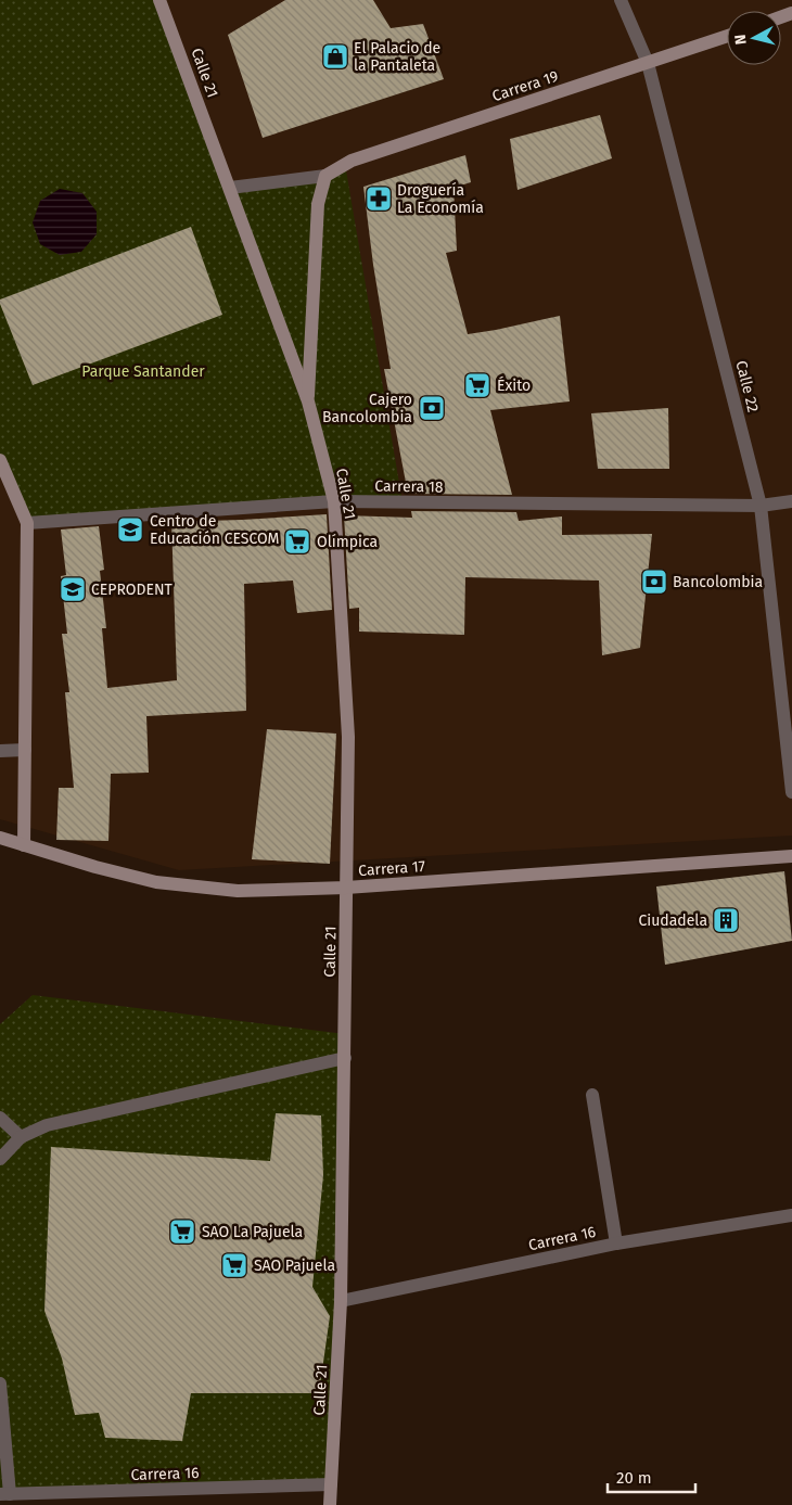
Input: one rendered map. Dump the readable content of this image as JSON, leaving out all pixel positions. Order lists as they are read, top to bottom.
{
  "streets": {
    "main road": ["Calle 21", "Carrera 19", "Carrera 17"],
    "street": ["Calle 22", "Carrera 18", "Carrera 16"]
  },
  "crossings": [
    ["Calle 21", "Carrera 19"],
    ["Calle 21", "Carrera 18"],
    ["Calle 21", "Carrera 17"],
    ["Calle 21", "Carrera 16"],
    ["Carrera 19", "Calle 22"],
    ["Calle 22", "Carrera 18"]
  ],
  "parks": ["Parque Santander"],
  "places": {
    "shop": ["El Palacio de la Pantaleta"],
    "pharmacy": ["Droguería La Economía"],
    "supermarket": [
      "Éxito",
      "Olímpica",
      "SAO La Pajuela",
      "SAO Pajuela"
    ],
    "bank": ["Cajero Bancolombia", "Bancolombia"],
    "school or university": ["Centro de Educación CESCOM", "CEPRODENT"],
    "building": ["Ciudadela"]
  },
  "scale_bar": "20 m",
  "north": "left"
}
